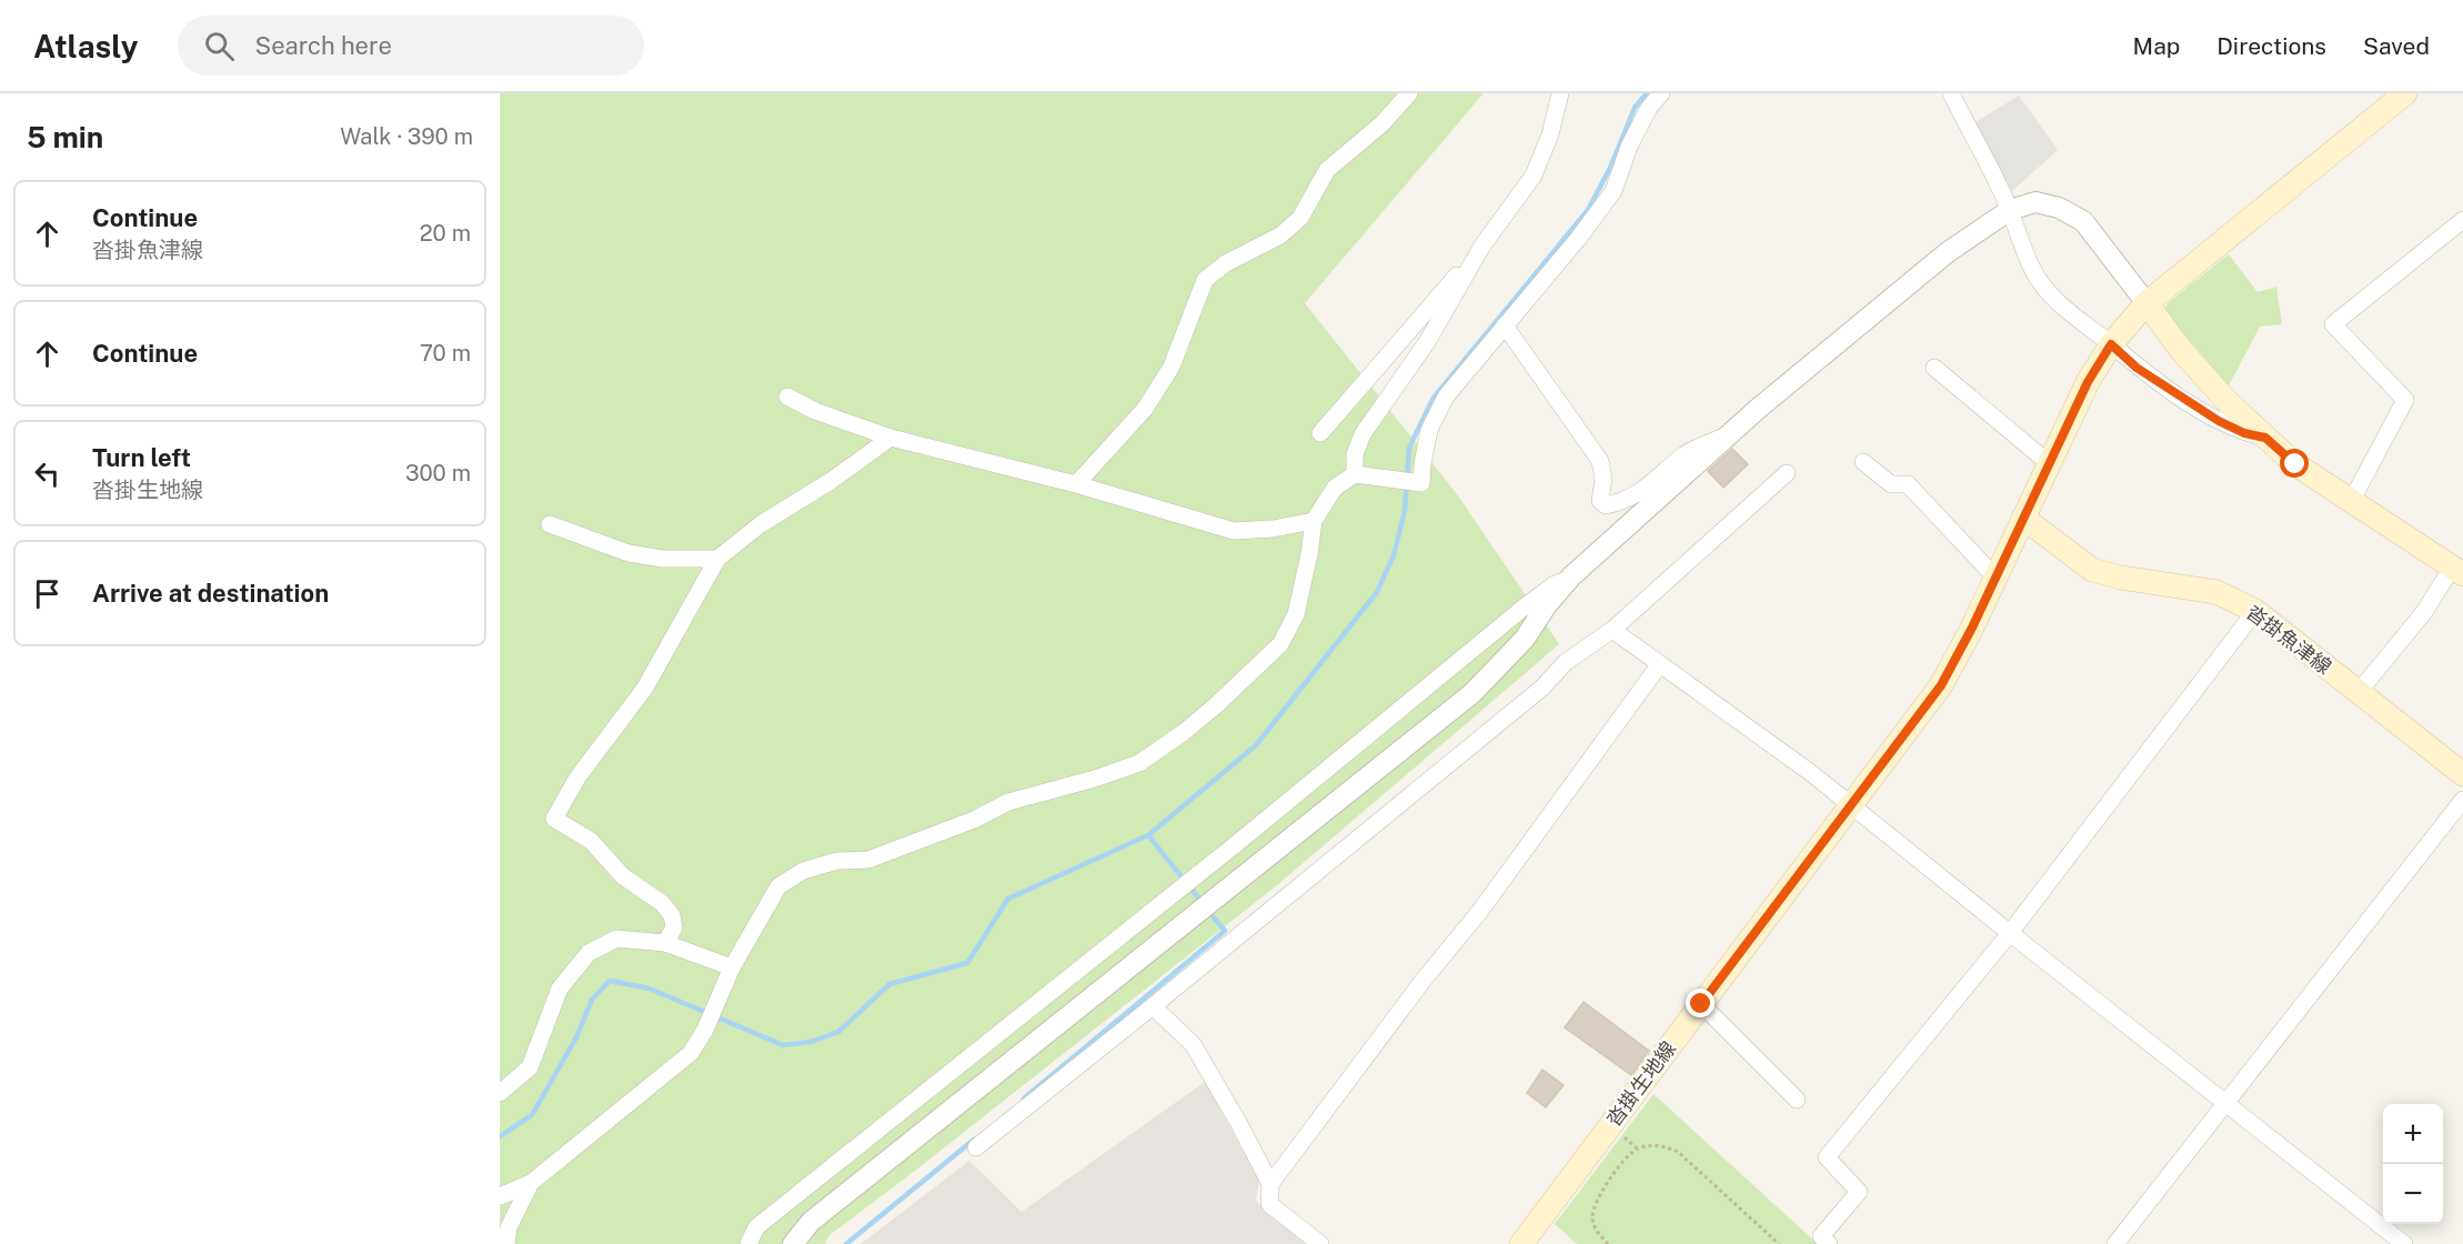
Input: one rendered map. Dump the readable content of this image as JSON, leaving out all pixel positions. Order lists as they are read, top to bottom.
{
  "streets": {
    "main road": ["沓掛魚津線", "沓掛生地線"]
  },
  "crossings": [
    ["沓掛魚津線", "沓掛生地線"]
  ],
  "page": {
    "header": "Atlasly",
    "search": "Search here",
    "nav": ["Map", "Directions", "Saved"],
    "heading": ["5 min", "Walk · 390 m"],
    "list": [
      ["Continue", "沓掛魚津線", "20 m"],
      ["Continue", "70 m"],
      ["Turn left", "沓掛生地線", "300 m"],
      "Arrive at destination"
    ],
    "map_buttons": ["+", "−"]
  }
}
